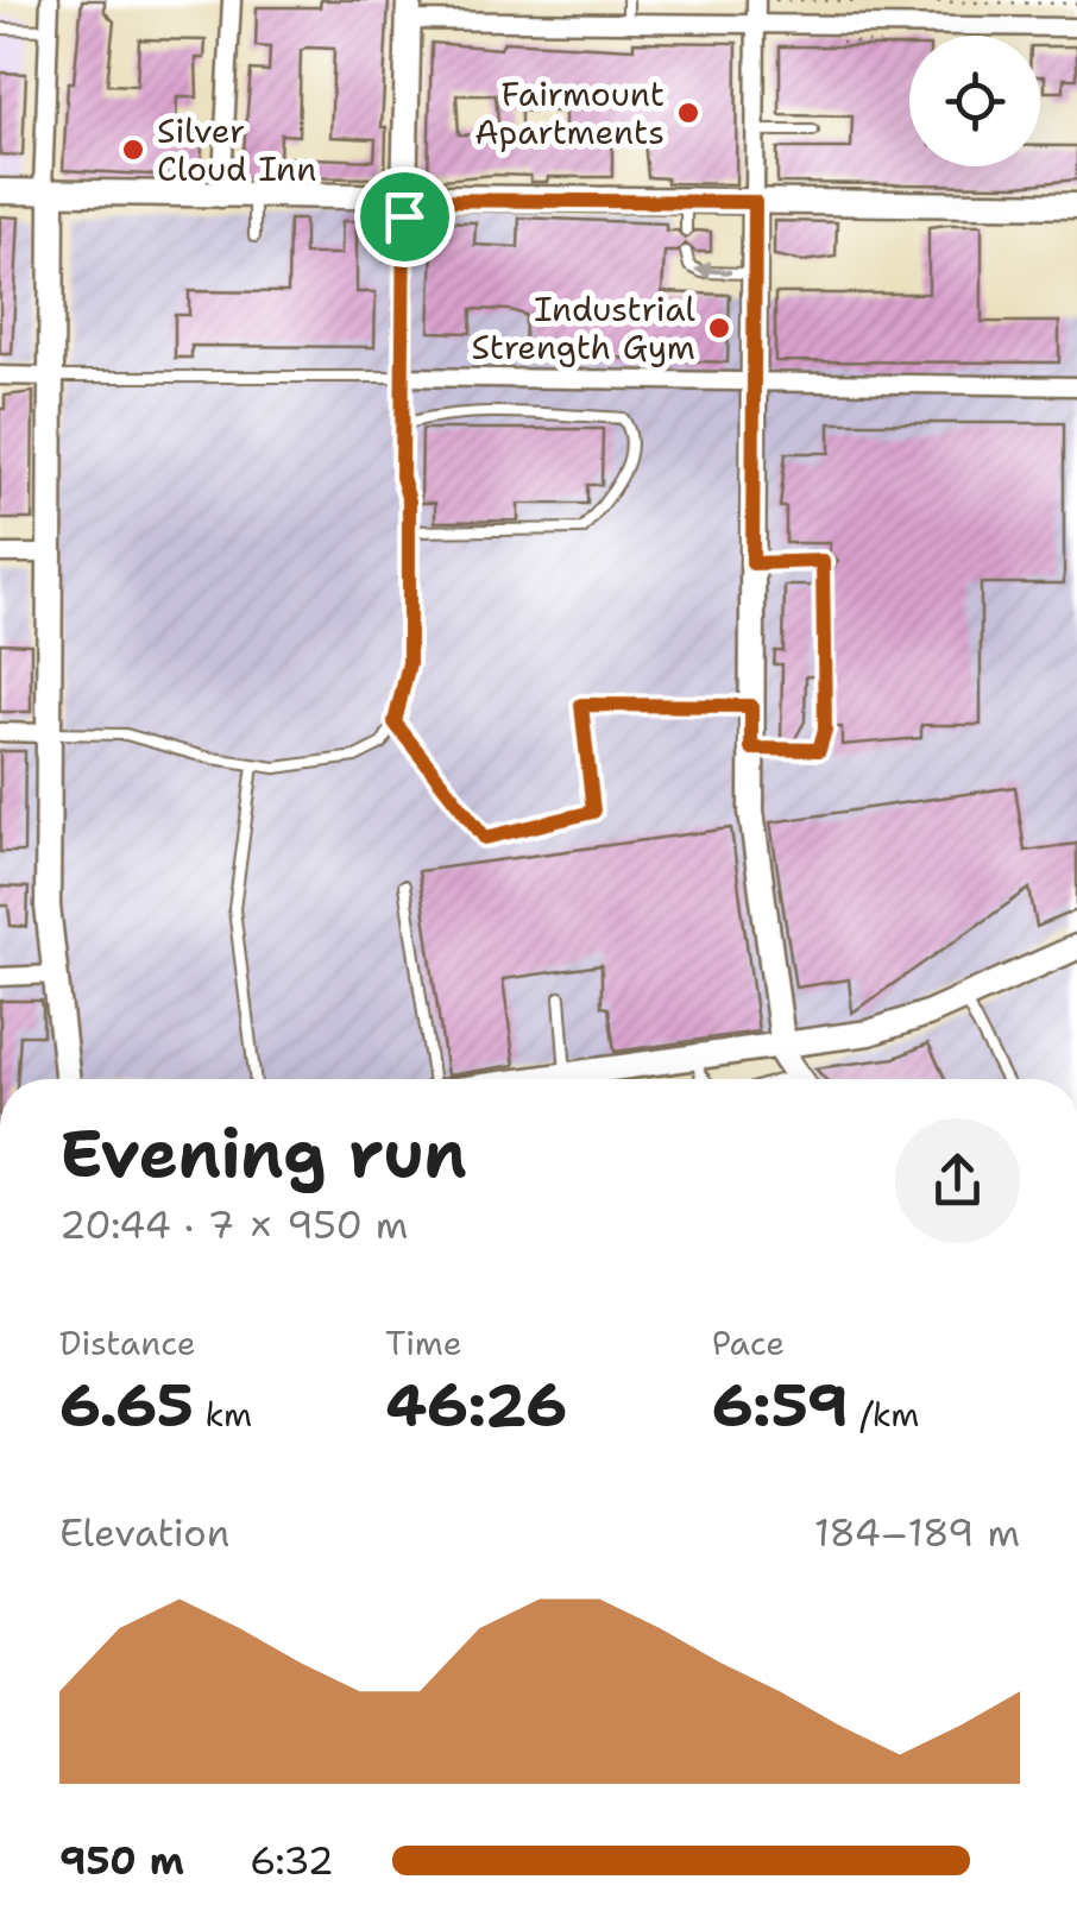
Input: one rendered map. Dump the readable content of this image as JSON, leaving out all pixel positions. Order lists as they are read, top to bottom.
{
  "places": ["Fairmount Apartments", "Silver Cloud Inn", "Industrial Strength Gym"],
  "page": {
    "heading": ["Evening run", "20:44 · 7 × 950 m"],
    "stats": [
      ["Distance", "6.65 km"],
      ["Time", "46:26"],
      ["Pace", "6:59 /km"]
    ],
    "chart": ["Elevation", "184–189 m"],
    "list": [
      {
        "name": "950 m",
        "note": "6:32"
      }
    ]
  }
}
